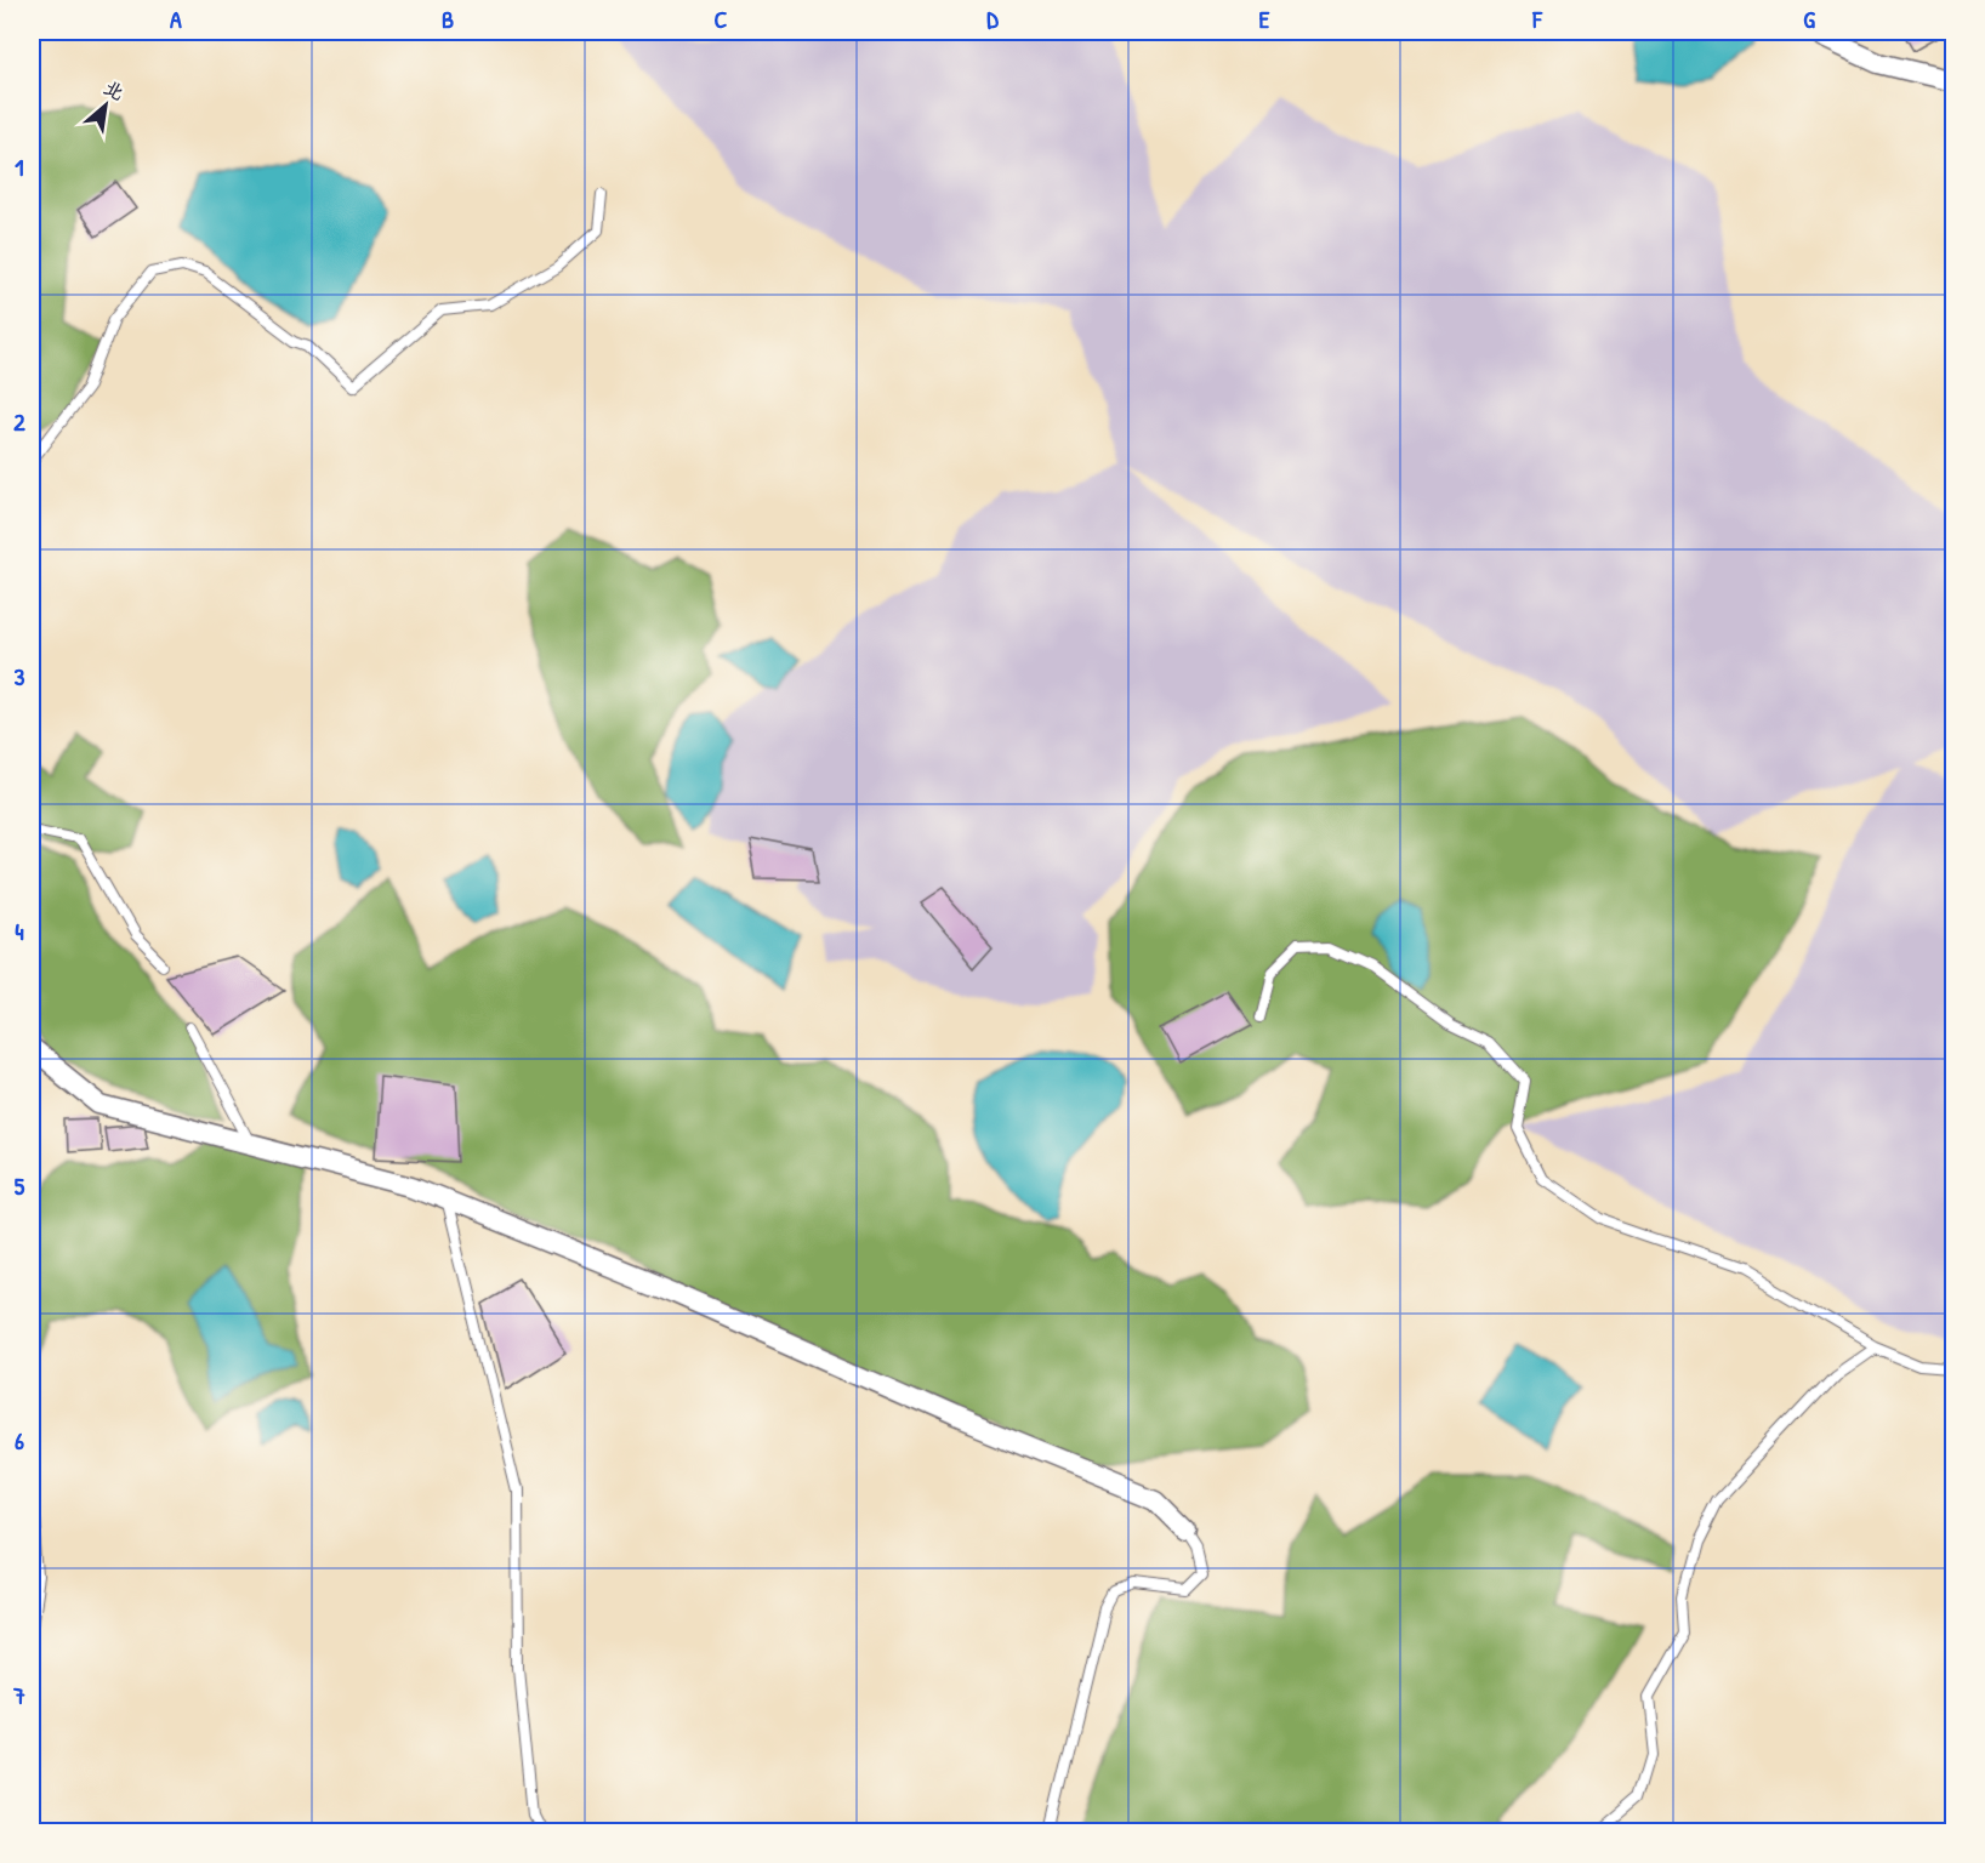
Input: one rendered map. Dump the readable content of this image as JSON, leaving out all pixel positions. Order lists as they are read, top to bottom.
{
  "north": "top right",
  "grid": {
    "columns": [
      "A",
      "B",
      "C",
      "D",
      "E",
      "F",
      "G"
    ],
    "rows": [
      "1",
      "2",
      "3",
      "4",
      "5",
      "6",
      "7"
    ]
  }
}
